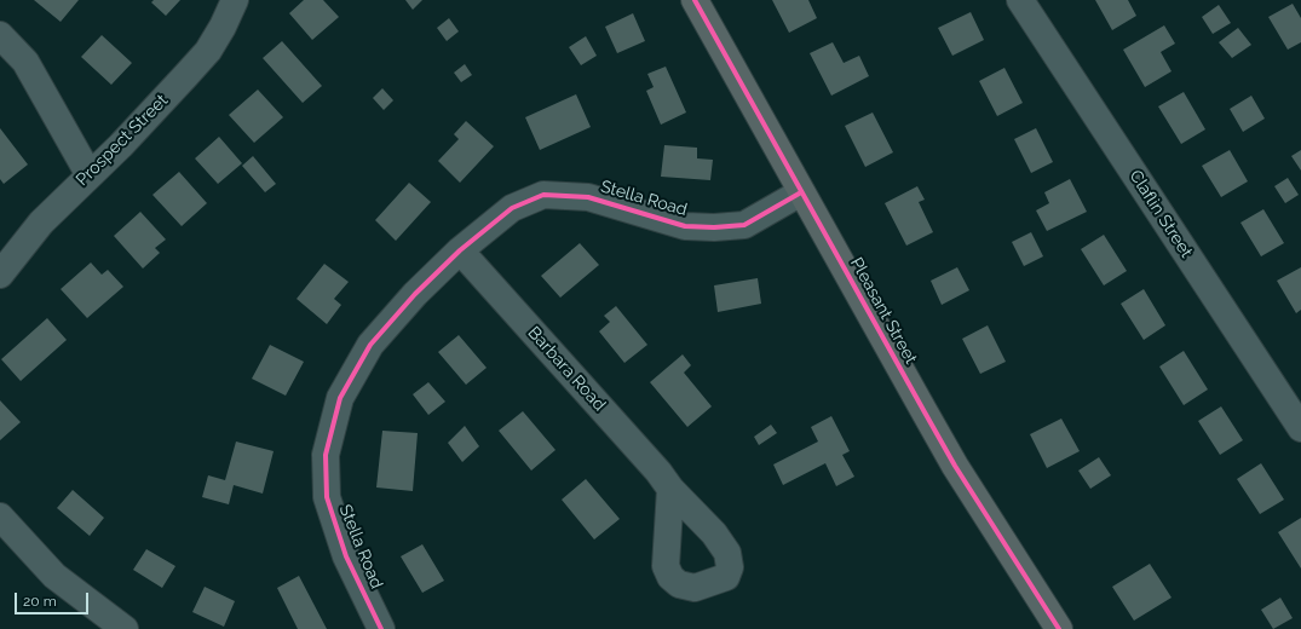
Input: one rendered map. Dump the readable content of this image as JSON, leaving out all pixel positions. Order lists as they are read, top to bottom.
{
  "streets": {
    "main road": ["Pleasant Street"],
    "street": [
      "Prospect Street",
      "Stella Road",
      "Claflin Street",
      "Barbara Road"
    ]
  },
  "crossings": [
    ["Stella Road", "Pleasant Street"],
    ["Stella Road", "Barbara Road"]
  ],
  "scale_bar": "20 m"
}
